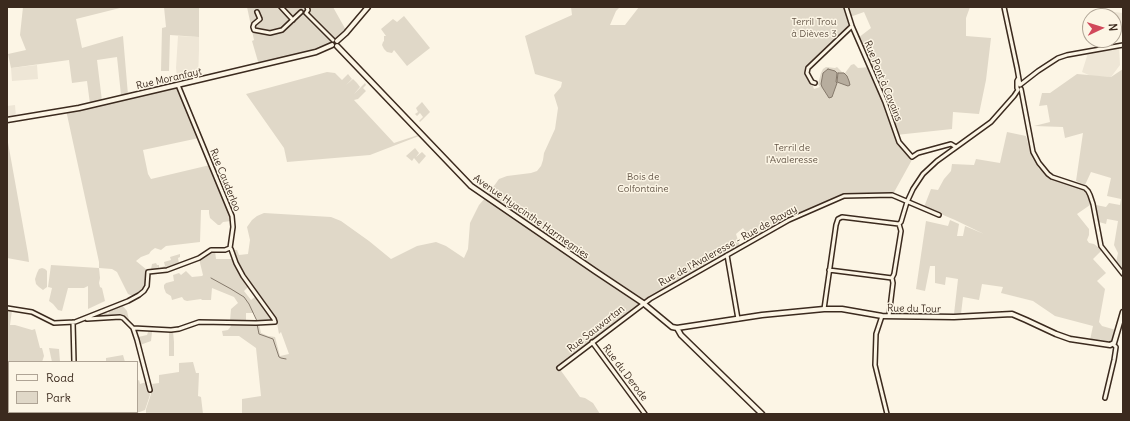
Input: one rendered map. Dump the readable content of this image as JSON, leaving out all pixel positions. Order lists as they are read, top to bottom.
{
  "streets": {
    "street": [
      "Rue Moranfayt",
      "Rue Pont à Cavains",
      "Rue Cauderloo",
      "Avenue Hyacinthe Harmegnies",
      "Rue de l'Avaleresse - Rue de Bavay",
      "Rue du Tour",
      "Rue Sauwartan",
      "Rue du Derode"
    ]
  },
  "crossings": [
    ["Rue Moranfayt", "Rue Cauderloo"],
    ["Rue Moranfayt", "Avenue Hyacinthe Harmegnies"],
    ["Avenue Hyacinthe Harmegnies", "Rue de l'Avaleresse - Rue de Bavay"],
    ["Avenue Hyacinthe Harmegnies", "Rue du Tour"],
    ["Avenue Hyacinthe Harmegnies", "Rue Sauwartan"],
    ["Rue de l'Avaleresse - Rue de Bavay", "Rue Sauwartan"],
    ["Rue Sauwartan", "Rue du Derode"]
  ],
  "parks": ["Terril Trou à Dièves 3", "Terril de l'Avaleresse", "Bois de Colfontaine"],
  "legend": ["Road", "Park"],
  "north": "right"
}
